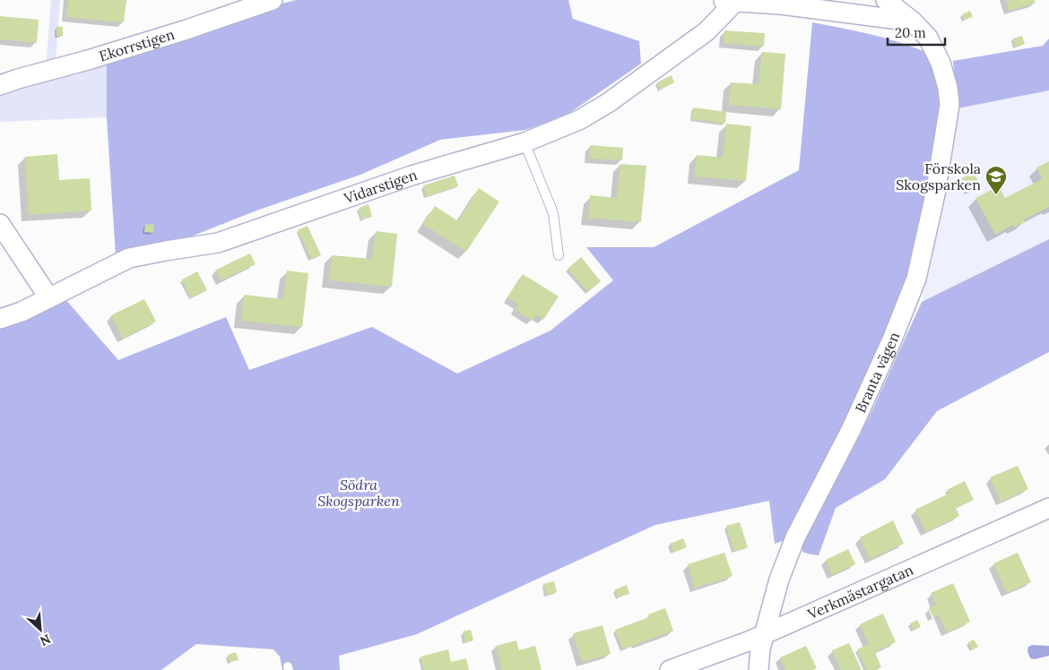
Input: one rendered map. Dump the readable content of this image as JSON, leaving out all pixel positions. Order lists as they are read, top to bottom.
{
  "streets": {
    "street": [
      "Ekorrstigen",
      "Vidarstigen",
      "Branta vägen",
      "Verkmästargatan"
    ]
  },
  "crossings": [
    ["Branta vägen", "Verkmästargatan"]
  ],
  "parks": ["Södra Skogsparken"],
  "places": {
    "school or university": ["Förskola Skogsparken"]
  },
  "scale_bar": "20 m",
  "north": "bottom right"
}
